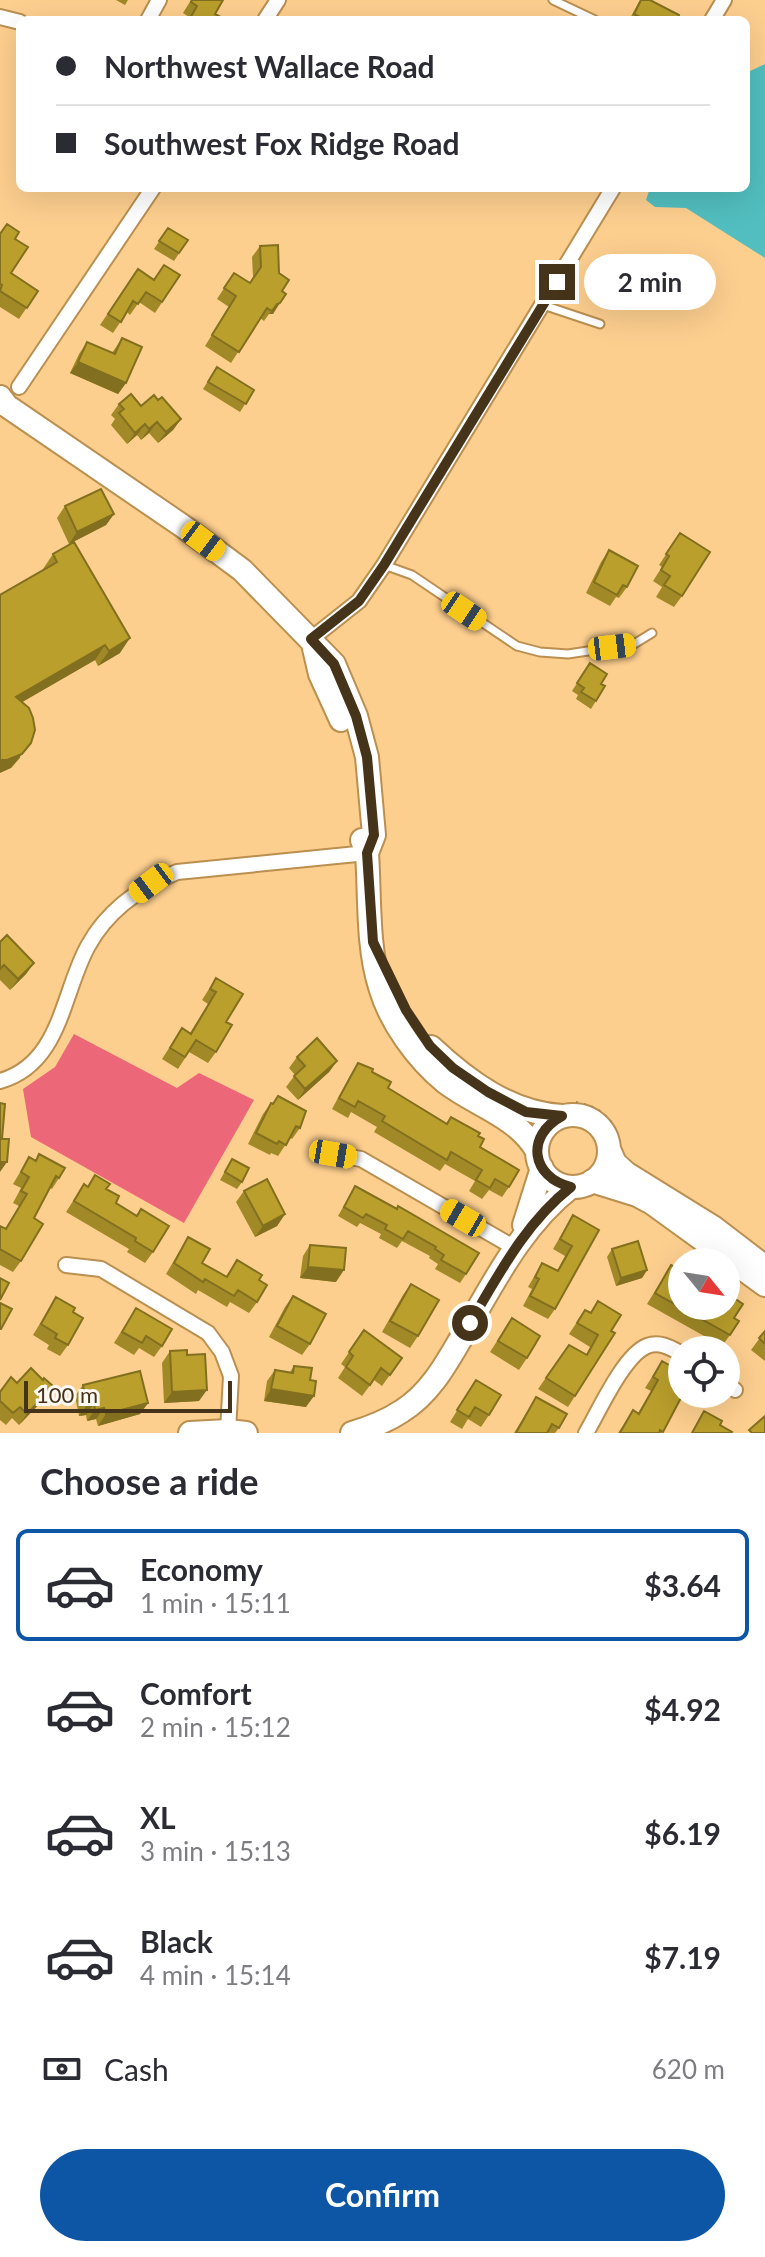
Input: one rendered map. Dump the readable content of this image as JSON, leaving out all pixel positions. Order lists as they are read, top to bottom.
{
  "scale_bar": "100 m",
  "north": "bottom right",
  "page": {
    "banner": ["Northwest Wallace Road", "Southwest Fox Ridge Road"],
    "bubble": "2 min",
    "scale": "100 m",
    "heading": "Choose a ride",
    "list": [
      {
        "name": "Economy",
        "note": "1 min · 15:11",
        "value": "$3.64"
      },
      {
        "name": "Comfort",
        "note": "2 min · 15:12",
        "value": "$4.92"
      },
      {
        "name": "XL",
        "note": "3 min · 15:13",
        "value": "$6.19"
      },
      {
        "name": "Black",
        "note": "4 min · 15:14",
        "value": "$7.19"
      }
    ],
    "pay": ["Cash", "620 m"],
    "buttons": "Confirm"
  }
}
